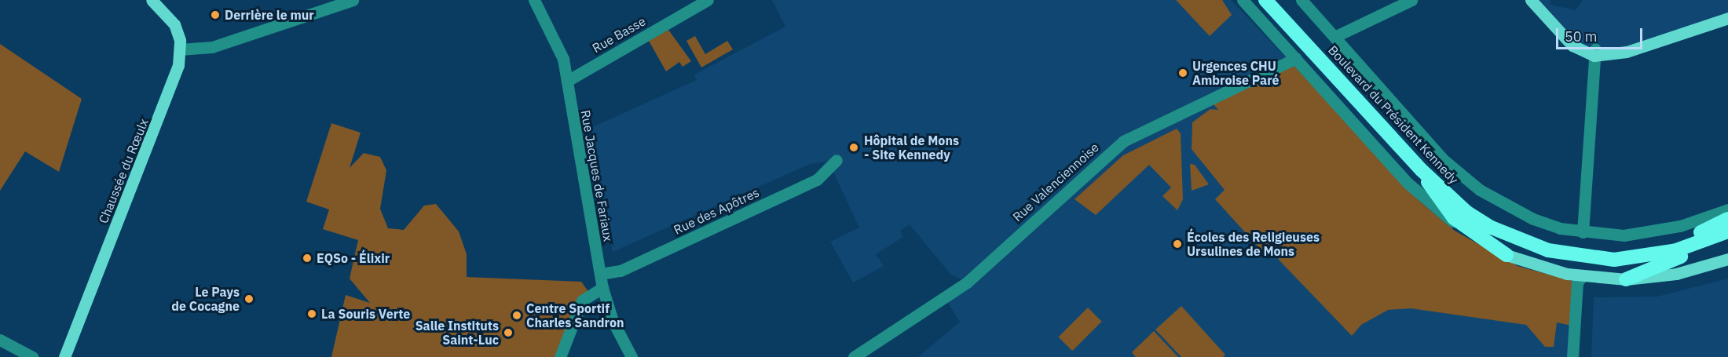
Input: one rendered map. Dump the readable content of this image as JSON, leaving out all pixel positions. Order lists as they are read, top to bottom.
{
  "streets": {
    "highway": ["Boulevard du Président Kennedy"],
    "main road": ["Chaussée du Rœulx"],
    "street": [
      "Rue Basse",
      "Rue Jacques de Fariaux",
      "Rue Valenciennoise",
      "Rue des Apôtres"
    ]
  },
  "crossings": [
    ["Rue Basse", "Rue Jacques de Fariaux"],
    ["Rue Jacques de Fariaux", "Rue des Apôtres"]
  ],
  "places": [
    "Derrière le mur",
    "Urgences CHU Ambroise Paré",
    "Hôpital de Mons - Site Kennedy",
    "Écoles des Religieuses Ursulines de Mons",
    "EQSo - Élixir",
    "Le Pays de Cocagne",
    "La Souris Verte",
    "Centre Sportif Charles Sandron",
    "Salle Instituts Saint-Luc"
  ],
  "scale_bar": "50 m"
}
